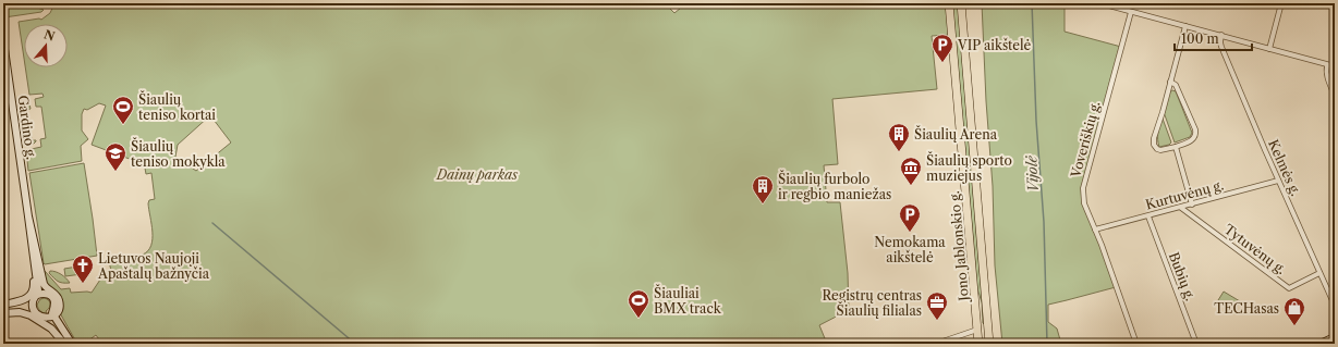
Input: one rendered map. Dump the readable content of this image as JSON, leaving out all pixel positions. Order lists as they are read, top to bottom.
{
  "streets": {
    "main road": ["Gardino g.", "Jono Jablonskio g."],
    "street": [
      "Voveriškių g.",
      "Kelmės g.",
      "Kurtuvėnų g.",
      "Tytuvėnų g.",
      "Bubių g."
    ]
  },
  "crossings": [
    ["Voveriškių g.", "Kurtuvėnų g."],
    ["Kelmės g.", "Kurtuvėnų g."],
    ["Kelmės g.", "Tytuvėnų g."],
    ["Kurtuvėnų g.", "Tytuvėnų g."],
    ["Kurtuvėnų g.", "Bubių g."]
  ],
  "water": ["Vijolė"],
  "parks": ["Dainų parkas"],
  "places": {
    "parking": ["VIP aikštelė", "Nemokama aikštelė"],
    "sports": ["Šiaulių teniso kortai", "Šiauliai BMX track"],
    "building": ["Šiaulių Arena", "Šiaulių furbolo ir regbio maniežas"],
    "school or university": ["Šiaulių teniso mokykla"],
    "museum": ["Šiaulių sporto muziejus"],
    "church": ["Lietuvos Naujoji Apaštalų bažnyčia"],
    "office": ["Registrų centras Šiaulių filialas"],
    "shop": ["TECHasas"]
  },
  "scale_bar": "100 m",
  "north": "top"
}
